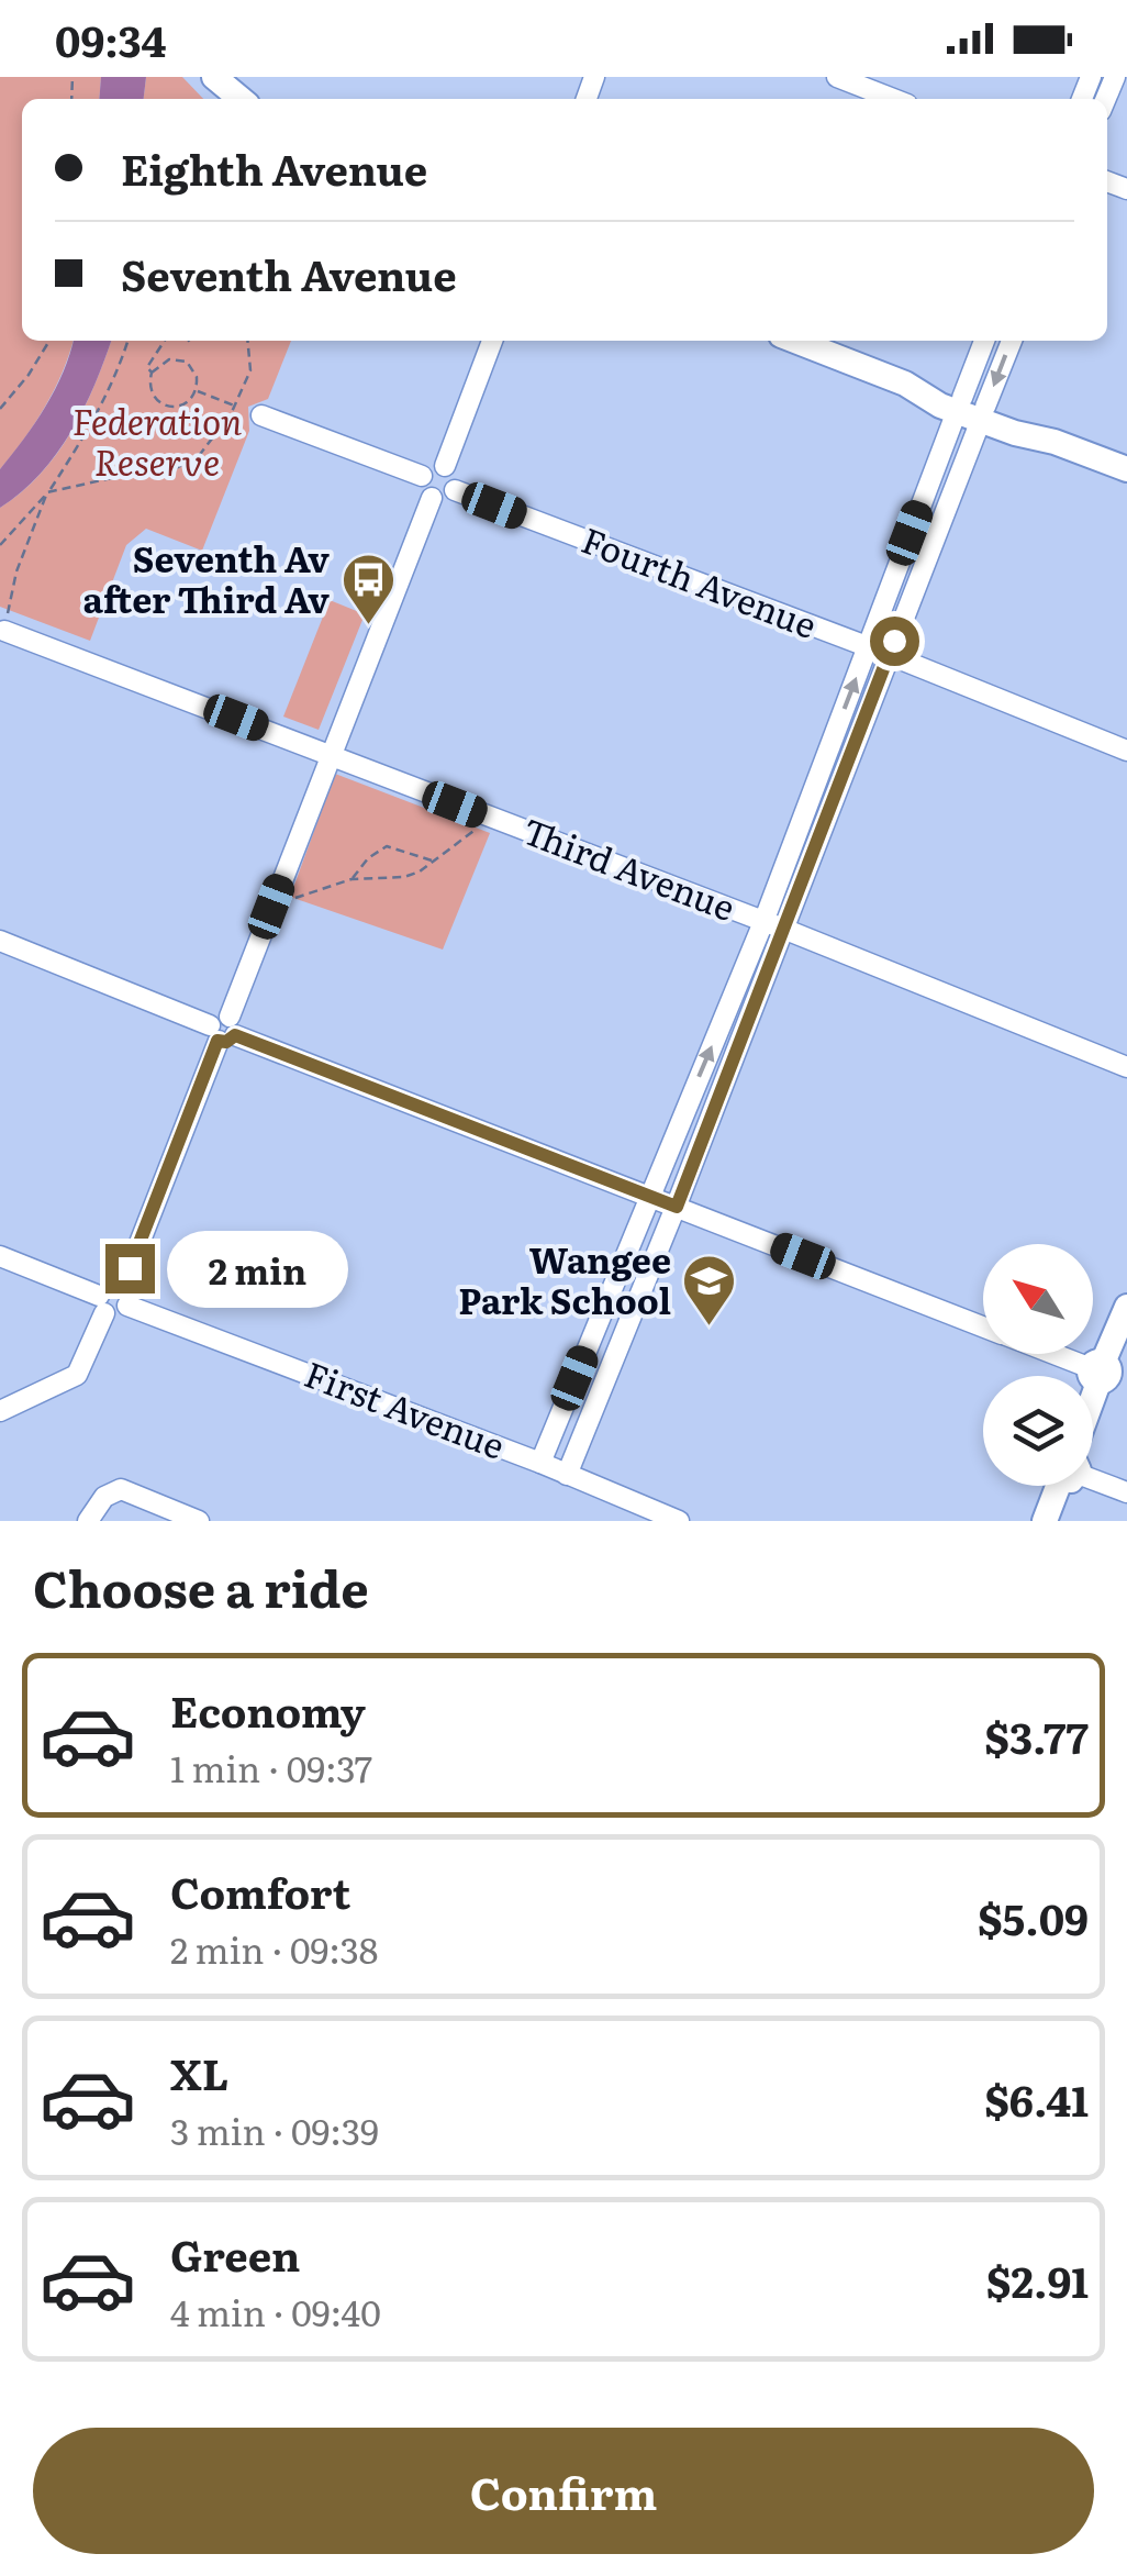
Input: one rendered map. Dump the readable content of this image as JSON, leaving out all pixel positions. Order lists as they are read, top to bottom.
{
  "streets": {
    "street": ["Fourth Avenue", "Third Avenue", "First Avenue"]
  },
  "parks": ["Federation Reserve"],
  "places": {
    "bus stop": ["Seventh Av after Third Av"],
    "school or university": ["Wangee Park School"]
  },
  "north": "top left",
  "page": {
    "status": "09:34",
    "banner": ["Eighth Avenue", "Seventh Avenue"],
    "bubble": "2 min",
    "heading": "Choose a ride",
    "list": [
      {
        "name": "Economy",
        "note": "1 min · 09:37",
        "value": "$3.77"
      },
      {
        "name": "Comfort",
        "note": "2 min · 09:38",
        "value": "$5.09"
      },
      {
        "name": "XL",
        "note": "3 min · 09:39",
        "value": "$6.41"
      },
      {
        "name": "Green",
        "note": "4 min · 09:40",
        "value": "$2.91"
      }
    ],
    "buttons": "Confirm"
  }
}
